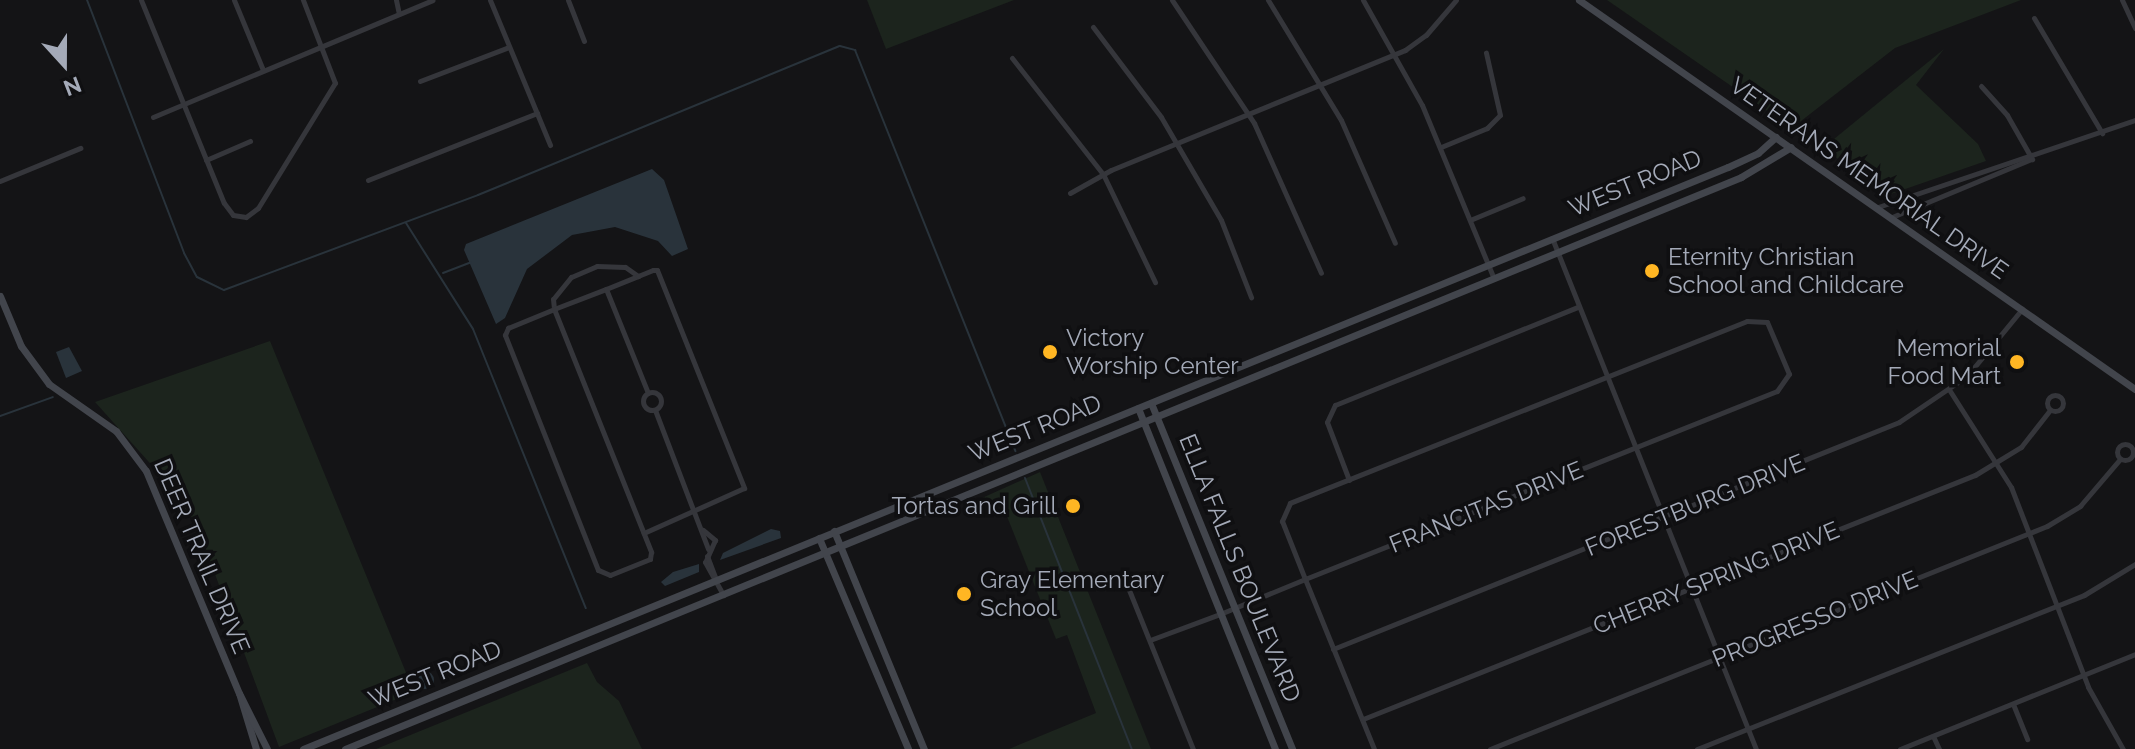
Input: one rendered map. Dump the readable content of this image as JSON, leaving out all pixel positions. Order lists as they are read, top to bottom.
{
  "streets": {
    "main road": [
      "VETERANS MEMORIAL DRIVE",
      "WEST ROAD",
      "DEER TRAIL DRIVE",
      "ELLA FALLS BOULEVARD"
    ],
    "street": [
      "FORESTBURG DRIVE",
      "FRANCITAS DRIVE",
      "CHERRY SPRING DRIVE",
      "PROGRESSO DRIVE"
    ]
  },
  "crossings": [
    ["VETERANS MEMORIAL DRIVE", "WEST ROAD"],
    ["VETERANS MEMORIAL DRIVE", "FORESTBURG DRIVE"],
    ["WEST ROAD", "ELLA FALLS BOULEVARD"],
    ["FRANCITAS DRIVE", "ELLA FALLS BOULEVARD"]
  ],
  "places": [
    "Eternity Christian School and Childcare",
    "Victory Worship Center",
    "Memorial Food Mart",
    "Tortas and Grill",
    "Gray Elementary School"
  ],
  "north": "bottom"
}
